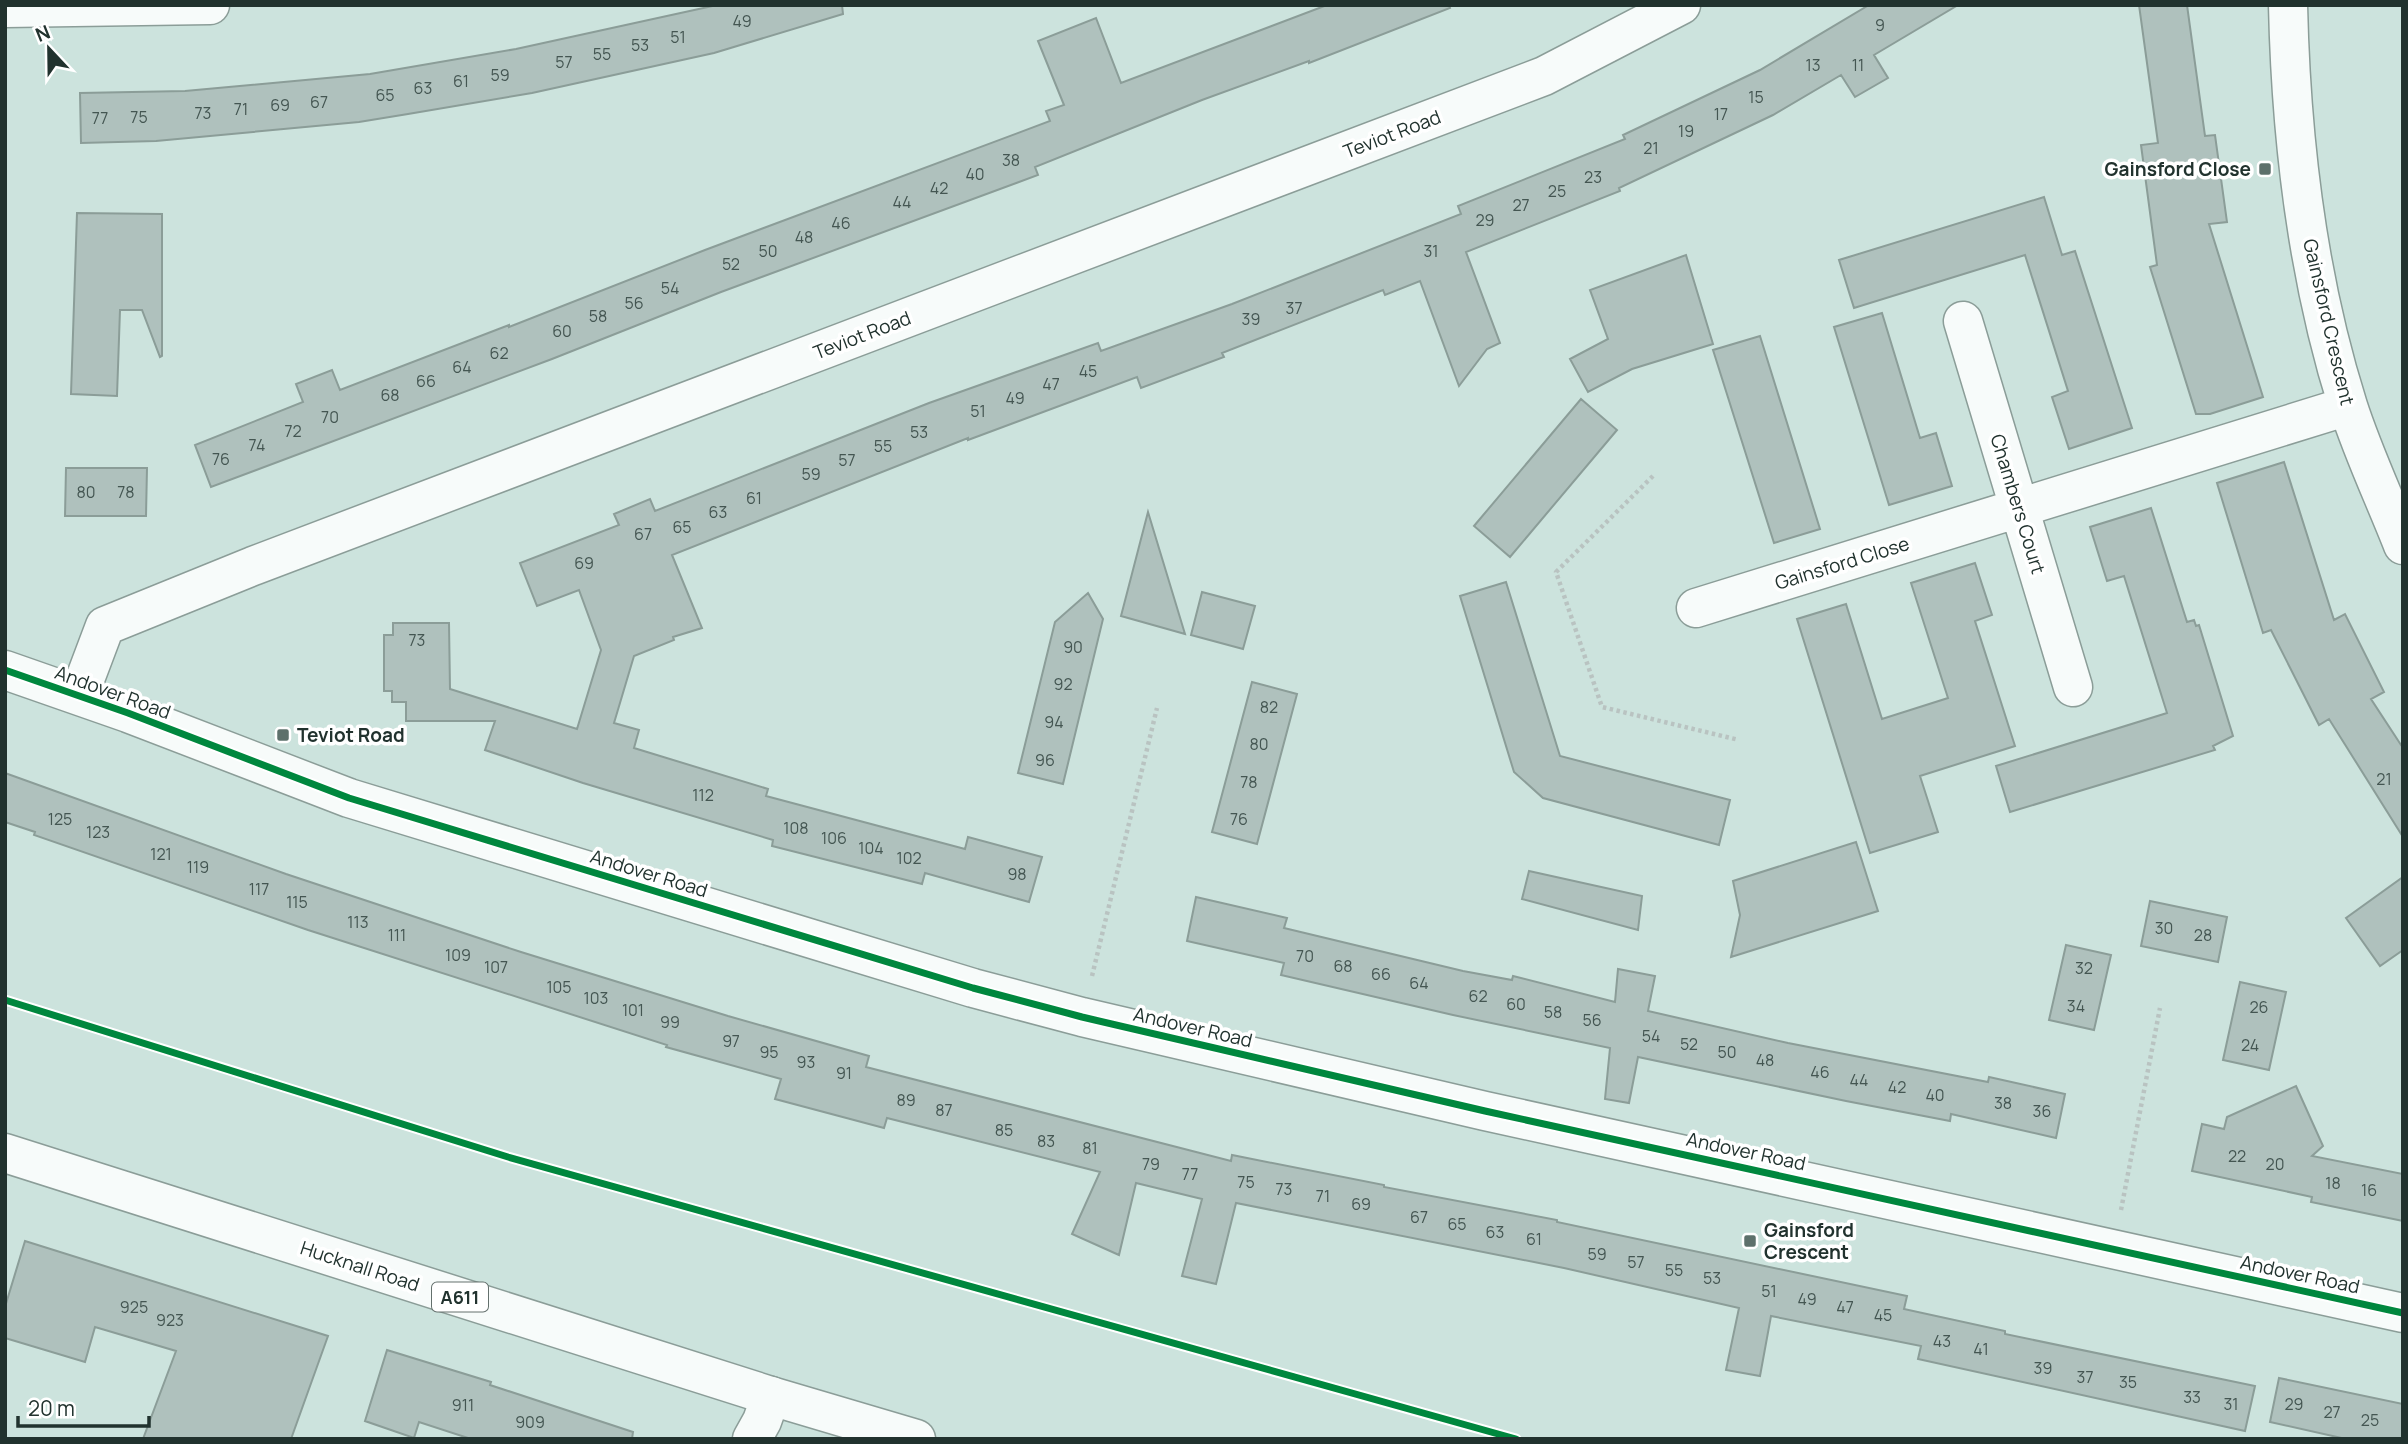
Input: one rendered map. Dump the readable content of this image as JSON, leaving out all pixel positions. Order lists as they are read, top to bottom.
{
  "streets": {
    "street": [
      "Teviot Road",
      "Gainsford Crescent",
      "Chambers Court",
      "Gainsford Close",
      "Andover Road",
      "Hucknall Road",
      "A611"
    ]
  },
  "crossings": [
    ["Teviot Road", "Andover Road"],
    ["Gainsford Crescent", "Gainsford Close"],
    ["Chambers Court", "Gainsford Close"]
  ],
  "places": {
    "transit": ["Gainsford Close", "Teviot Road", "Gainsford Crescent"]
  },
  "house_numbers": [
    "49",
    "9",
    "51",
    "53",
    "55",
    "57",
    "13",
    "11",
    "59",
    "61",
    "63",
    "65",
    "15",
    "67",
    "69",
    "71",
    "73",
    "17",
    "75",
    "77",
    "19",
    "21",
    "38",
    "40",
    "23",
    "42",
    "25",
    "44",
    "27",
    "29",
    "46",
    "48",
    "50",
    "31",
    "52",
    "54",
    "56",
    "37",
    "58",
    "39",
    "60",
    "62",
    "64",
    "45",
    "66",
    "47",
    "68",
    "49",
    "51",
    "70",
    "72",
    "53",
    "74",
    "55",
    "76",
    "57",
    "59",
    "80",
    "78",
    "61",
    "63",
    "65",
    "67",
    "69",
    "73",
    "90",
    "92",
    "82",
    "94",
    "80",
    "96",
    "21",
    "78",
    "112",
    "125",
    "76",
    "108",
    "123",
    "106",
    "104",
    "121",
    "102",
    "119",
    "98",
    "117",
    "115",
    "113",
    "30",
    "111",
    "28",
    "109",
    "70",
    "68",
    "107",
    "32",
    "66",
    "64",
    "105",
    "62",
    "103",
    "60",
    "34",
    "26",
    "101",
    "58",
    "56",
    "99",
    "54",
    "97",
    "52",
    "24",
    "95",
    "50",
    "48",
    "93",
    "46",
    "91",
    "44",
    "42",
    "40",
    "89",
    "38",
    "87",
    "36",
    "85",
    "83",
    "81",
    "22",
    "79",
    "20",
    "77",
    "75",
    "18",
    "73",
    "16",
    "71",
    "69",
    "67",
    "65",
    "63",
    "61",
    "59",
    "57",
    "55",
    "53",
    "51",
    "49",
    "925",
    "47",
    "45",
    "923",
    "43",
    "41",
    "39",
    "37",
    "35",
    "33",
    "31",
    "29",
    "911",
    "27",
    "25",
    "909"
  ],
  "scale_bar": "20 m",
  "north": "top"
}
